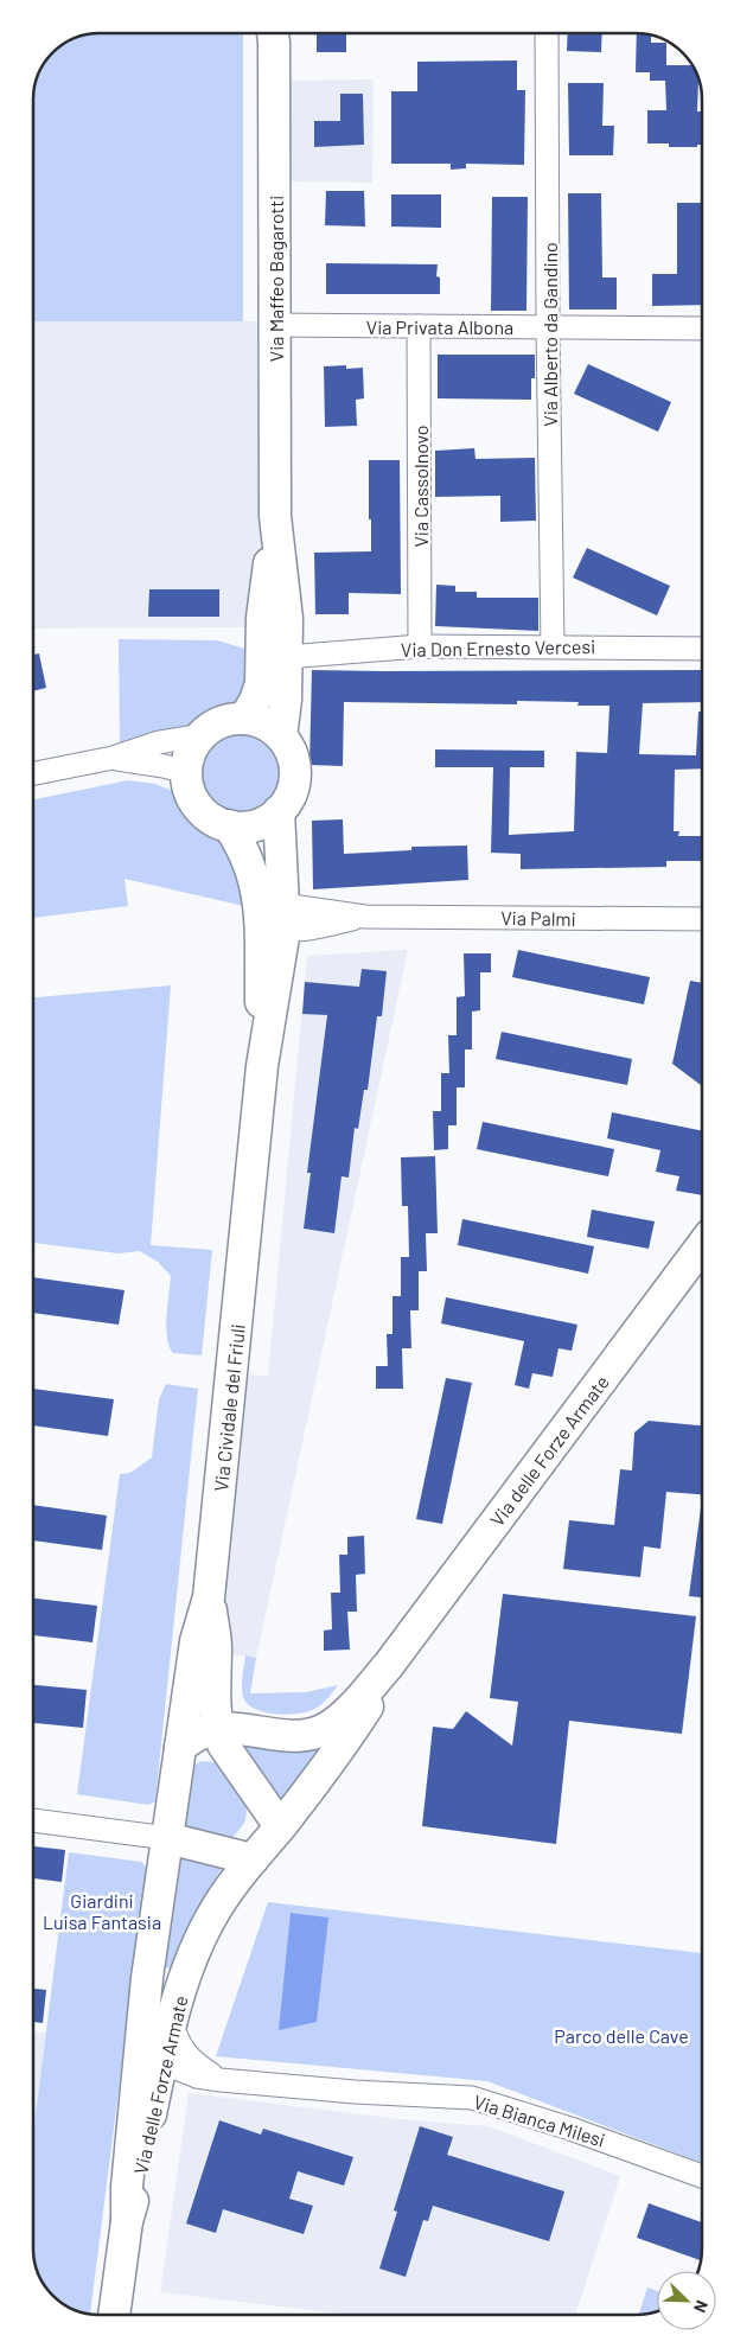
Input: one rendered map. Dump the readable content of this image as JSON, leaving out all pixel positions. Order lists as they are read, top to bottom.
{
  "streets": {
    "street": [
      "Via Maffeo Bagarotti",
      "Via Privata Albona",
      "Via Alberto da Gandino",
      "Via Cassolnovo",
      "Via Don Ernesto Vercesi",
      "Via Palmi",
      "Via Cividale del Friuli",
      "Via delle Forze Armate",
      "Via Bianca Milesi"
    ]
  },
  "crossings": [
    ["Via Maffeo Bagarotti", "Via Privata Albona"],
    ["Via Maffeo Bagarotti", "Via Don Ernesto Vercesi"],
    ["Via Maffeo Bagarotti", "Via Cividale del Friuli"],
    ["Via Privata Albona", "Via Alberto da Gandino"],
    ["Via Privata Albona", "Via Cassolnovo"],
    ["Via Alberto da Gandino", "Via Don Ernesto Vercesi"],
    ["Via Cassolnovo", "Via Don Ernesto Vercesi"],
    ["Via Palmi", "Via Cividale del Friuli"],
    ["Via Cividale del Friuli", "Via delle Forze Armate"],
    ["Via delle Forze Armate", "Via Bianca Milesi"]
  ],
  "parks": ["Giardini Luisa Fantasia", "Parco delle Cave"],
  "north": "bottom right"
}
